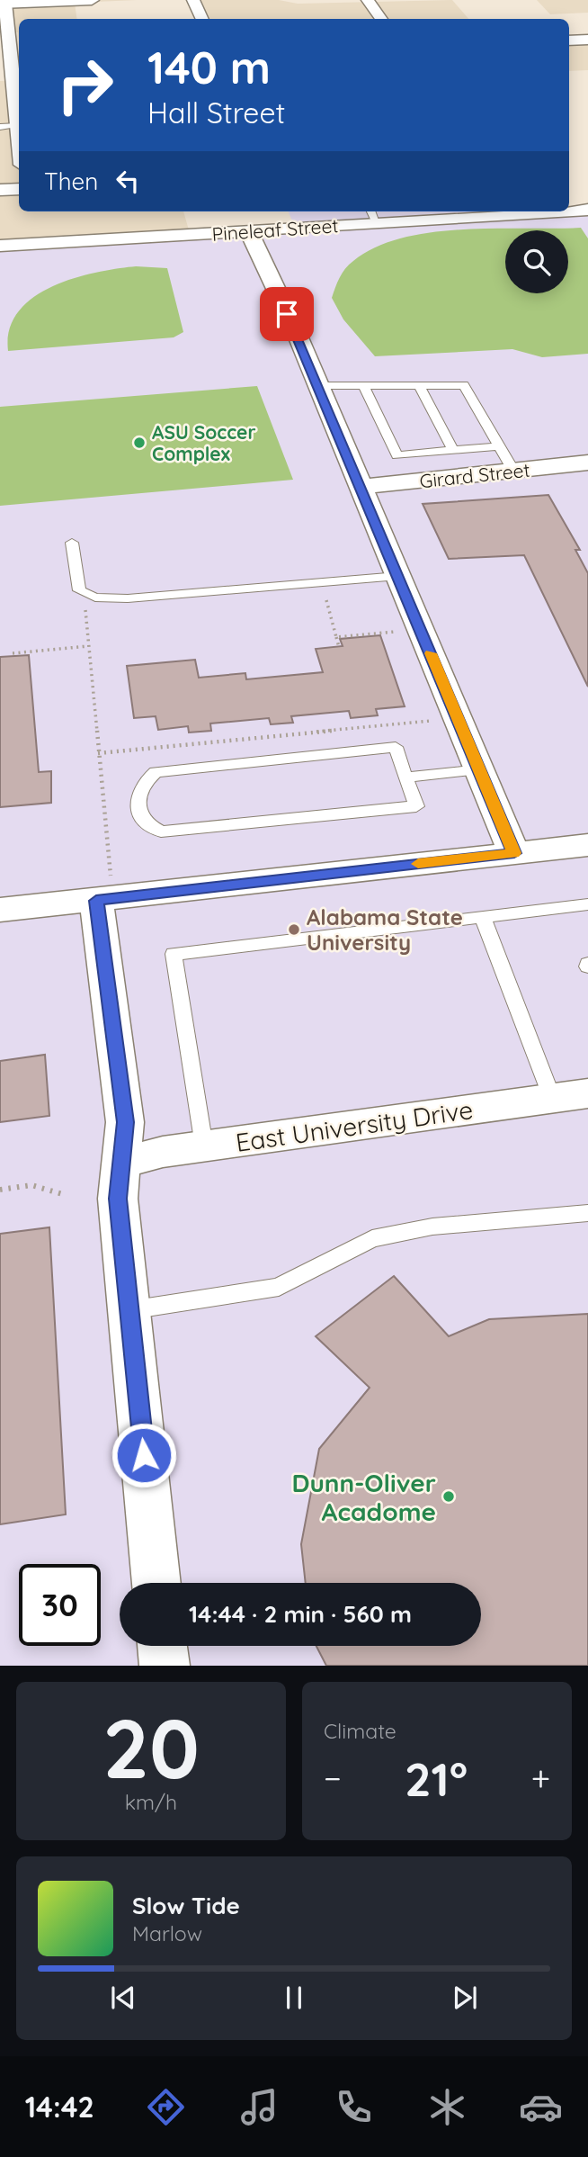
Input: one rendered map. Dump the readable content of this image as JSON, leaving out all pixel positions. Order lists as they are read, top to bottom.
{
  "streets": {
    "street": ["Pineleaf Street", "Girard Street", "East University Drive"]
  },
  "places": ["ASU Soccer Complex", "Alabama State University", "Dunn-Oliver Acadome"],
  "page": {
    "turn": ["140 m", "Hall Street"],
    "then": "Then",
    "limit": "30",
    "trip": "14:44 · 2 min · 560 m",
    "tile": [
      ["20", "km/h"],
      "Climate"
    ],
    "heat": ["−", "21°", "+"],
    "song": ["Slow Tide", "Marlow"],
    "tabs": "14:42"
  }
}
